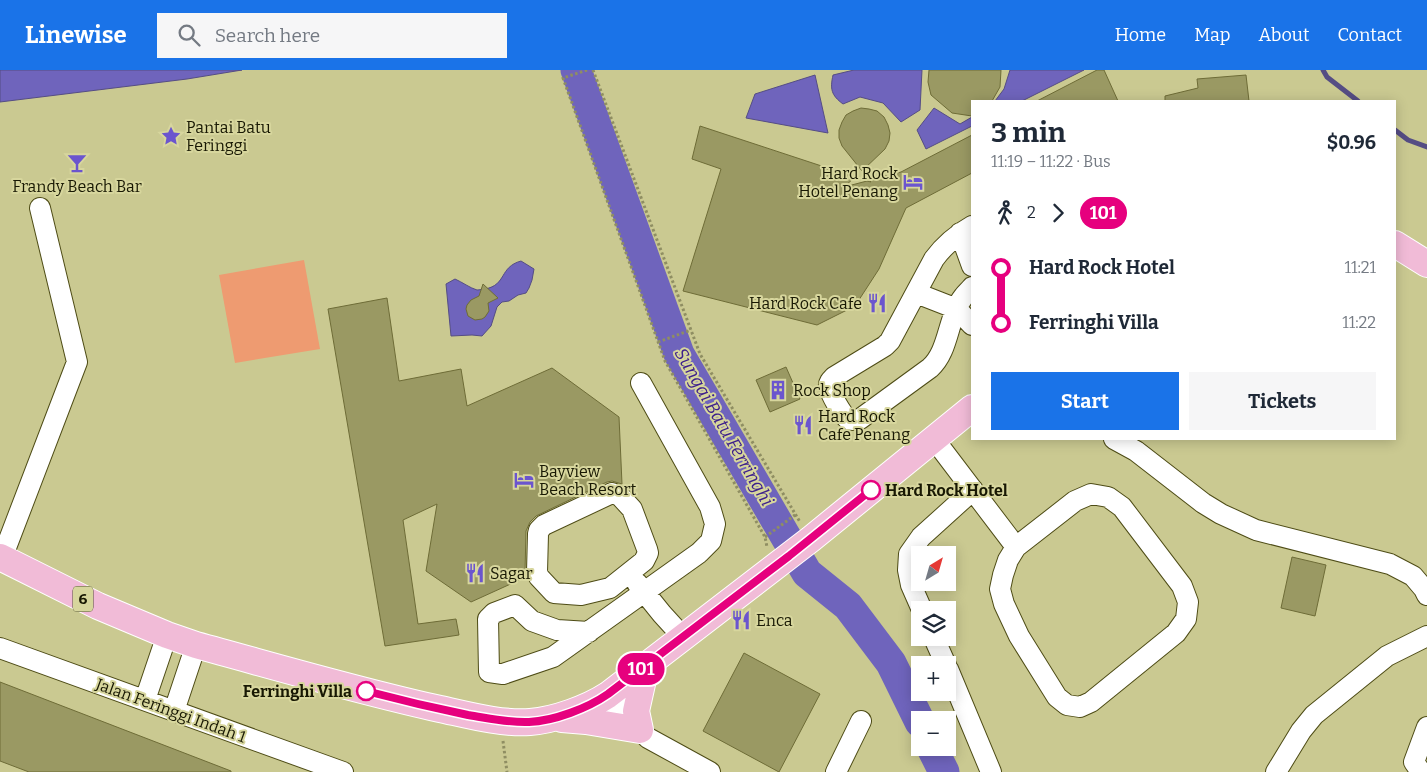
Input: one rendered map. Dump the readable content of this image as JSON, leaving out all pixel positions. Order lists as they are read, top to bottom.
{
  "streets": {
    "main road": ["6"],
    "street": ["Jalan Feringgi Indah 1"]
  },
  "water": ["Sungai Batu Ferringhi"],
  "places": {
    "place": ["Pantai Batu Feringgi"],
    "bar": ["Frandy Beach Bar"],
    "hotel": ["Hard Rock Hotel Penang", "Bayview Beach Resort"],
    "restaurant": [
      "Hard Rock Cafe",
      "Hard Rock Cafe Penang",
      "Sagar",
      "Enca"
    ],
    "building": ["Rock Shop"],
    "other": ["Hard Rock Hotel", "Ferringhi Villa"]
  },
  "lines": ["bus line 101"],
  "north": "top right",
  "page": {
    "header": "Linewise",
    "search": "Search here",
    "nav": [
      "Home",
      "Map",
      "About",
      "Contact"
    ],
    "on_map": "101",
    "heading": ["3 min", "11:19 – 11:22 · Bus", "$0.96"],
    "legs": ["2", "101"],
    "list": [
      {
        "name": "Hard Rock Hotel",
        "value": "11:21"
      },
      {
        "name": "Ferringhi Villa",
        "value": "11:22"
      }
    ],
    "buttons": ["Start", "Tickets"],
    "map_buttons": ["+", "−"]
  }
}
